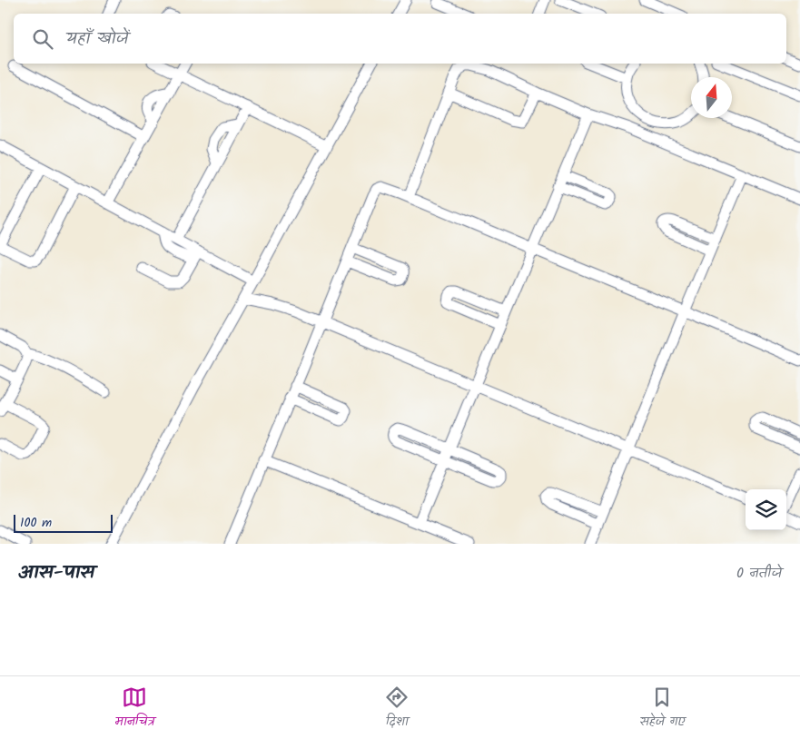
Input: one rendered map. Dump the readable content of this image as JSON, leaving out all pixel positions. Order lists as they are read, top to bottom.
{
  "scale_bar": "100 m",
  "north": "top",
  "page": {
    "search": "यहाँ खोजें",
    "scale": "100 m",
    "heading": ["आस-पास", "0 नतीजे"],
    "nav": ["मानचित्र", "दिशा", "सहेजे गए"]
  }
}
